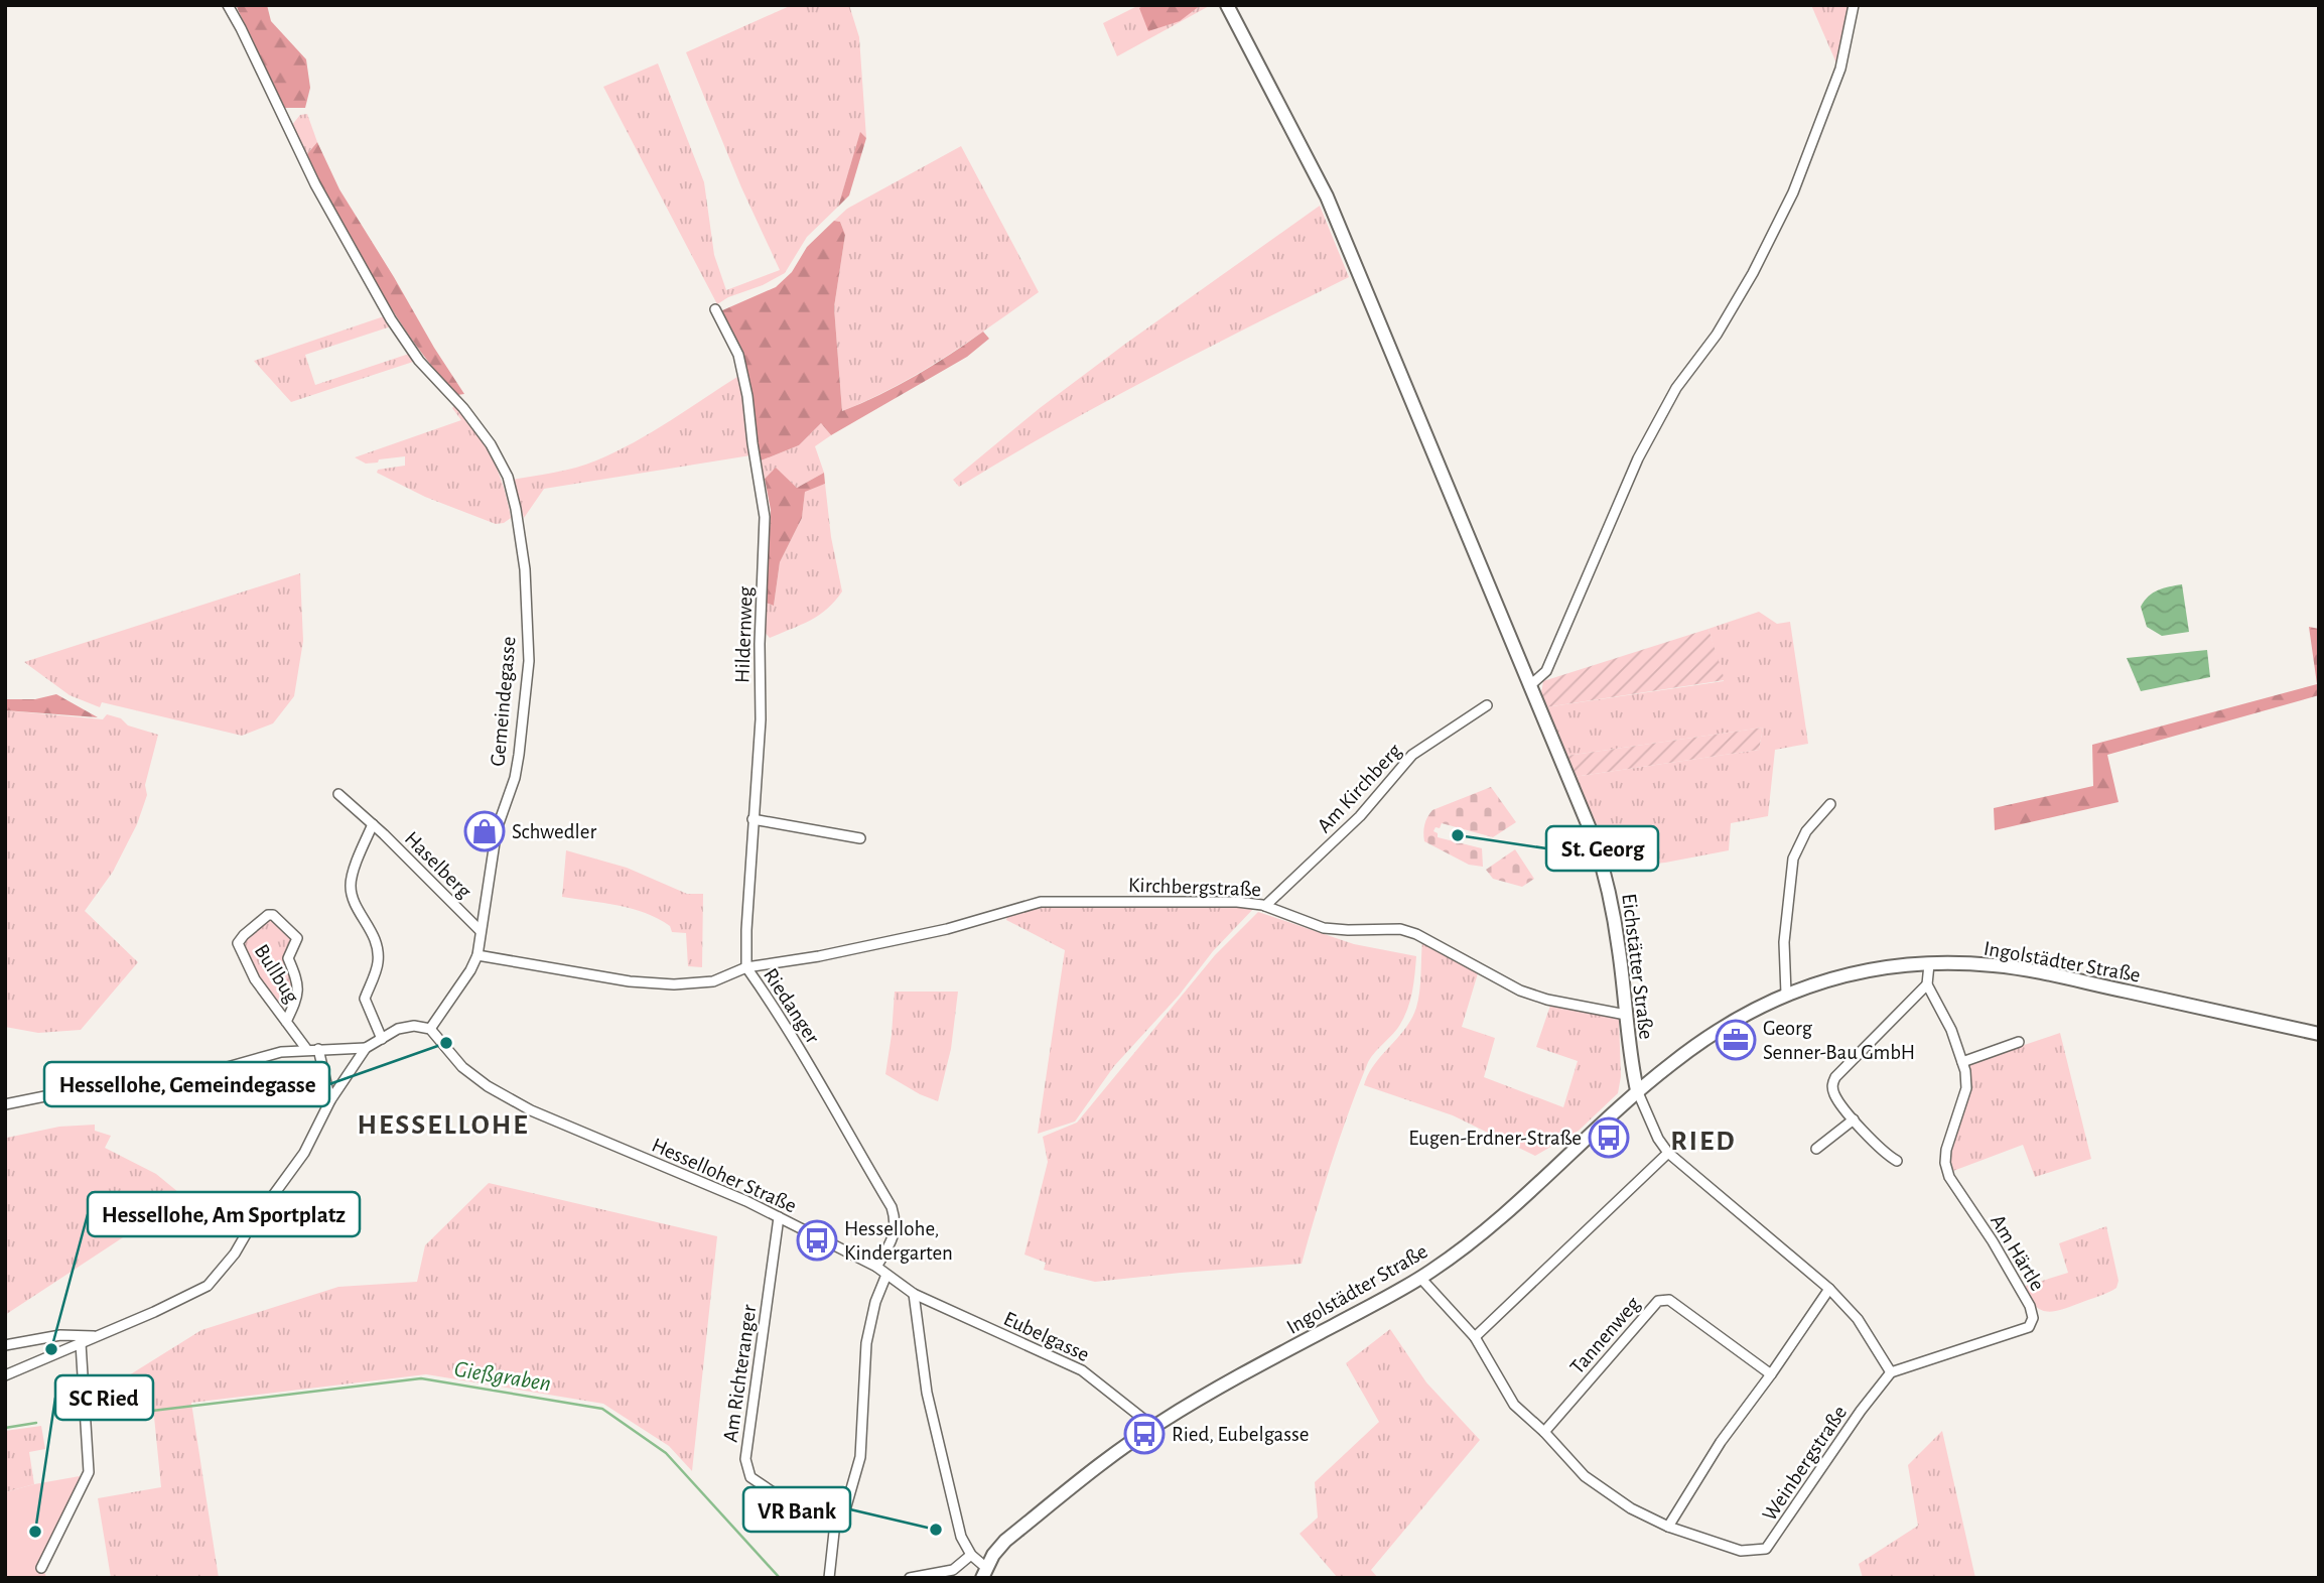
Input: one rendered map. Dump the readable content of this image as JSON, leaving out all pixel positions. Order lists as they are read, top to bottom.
{
  "streets": {
    "main road": ["Ingolstädter Straße", "Eichstätter Straße"],
    "street": [
      "Hildernweg",
      "Gemeindegasse",
      "Am Kirchberg",
      "Haselberg",
      "Kirchbergstraße",
      "Bullbug",
      "Riedanger",
      "Hesselloher Straße",
      "Am Härtle",
      "Tannenweg",
      "Eubelgasse",
      "Am Richteranger",
      "Weinbergstraße"
    ]
  },
  "crossings": [
    ["Hildernweg", "Kirchbergstraße"],
    ["Hildernweg", "Riedanger"],
    ["Gemeindegasse", "Haselberg"],
    ["Gemeindegasse", "Riedanger"],
    ["Gemeindegasse", "Hesselloher Straße"],
    ["Am Kirchberg", "Kirchbergstraße"],
    ["Kirchbergstraße", "Eichstätter Straße"],
    ["Kirchbergstraße", "Riedanger"],
    ["Ingolstädter Straße", "Eichstätter Straße"],
    ["Ingolstädter Straße", "Eubelgasse"],
    ["Ingolstädter Straße", "Weinbergstraße"],
    ["Riedanger", "Hesselloher Straße"],
    ["Hesselloher Straße", "Eubelgasse"],
    ["Hesselloher Straße", "Am Richteranger"],
    ["Am Härtle", "Weinbergstraße"],
    ["Tannenweg", "Weinbergstraße"]
  ],
  "districts": ["HESSELLOHE", "RIED"],
  "water": ["Gießgraben"],
  "places": {
    "shop": ["Schwedler"],
    "other": [
      "St. Georg",
      "Hessellohe, Gemeindegasse",
      "Hessellohe, Am Sportplatz",
      "VR Bank",
      "SC Ried"
    ],
    "office": ["Georg Senner-Bau GmbH"],
    "bus stop": ["Eugen-Erdner-Straße", "Hessellohe, Kindergarten", "Ried, Eubelgasse"]
  }
}
